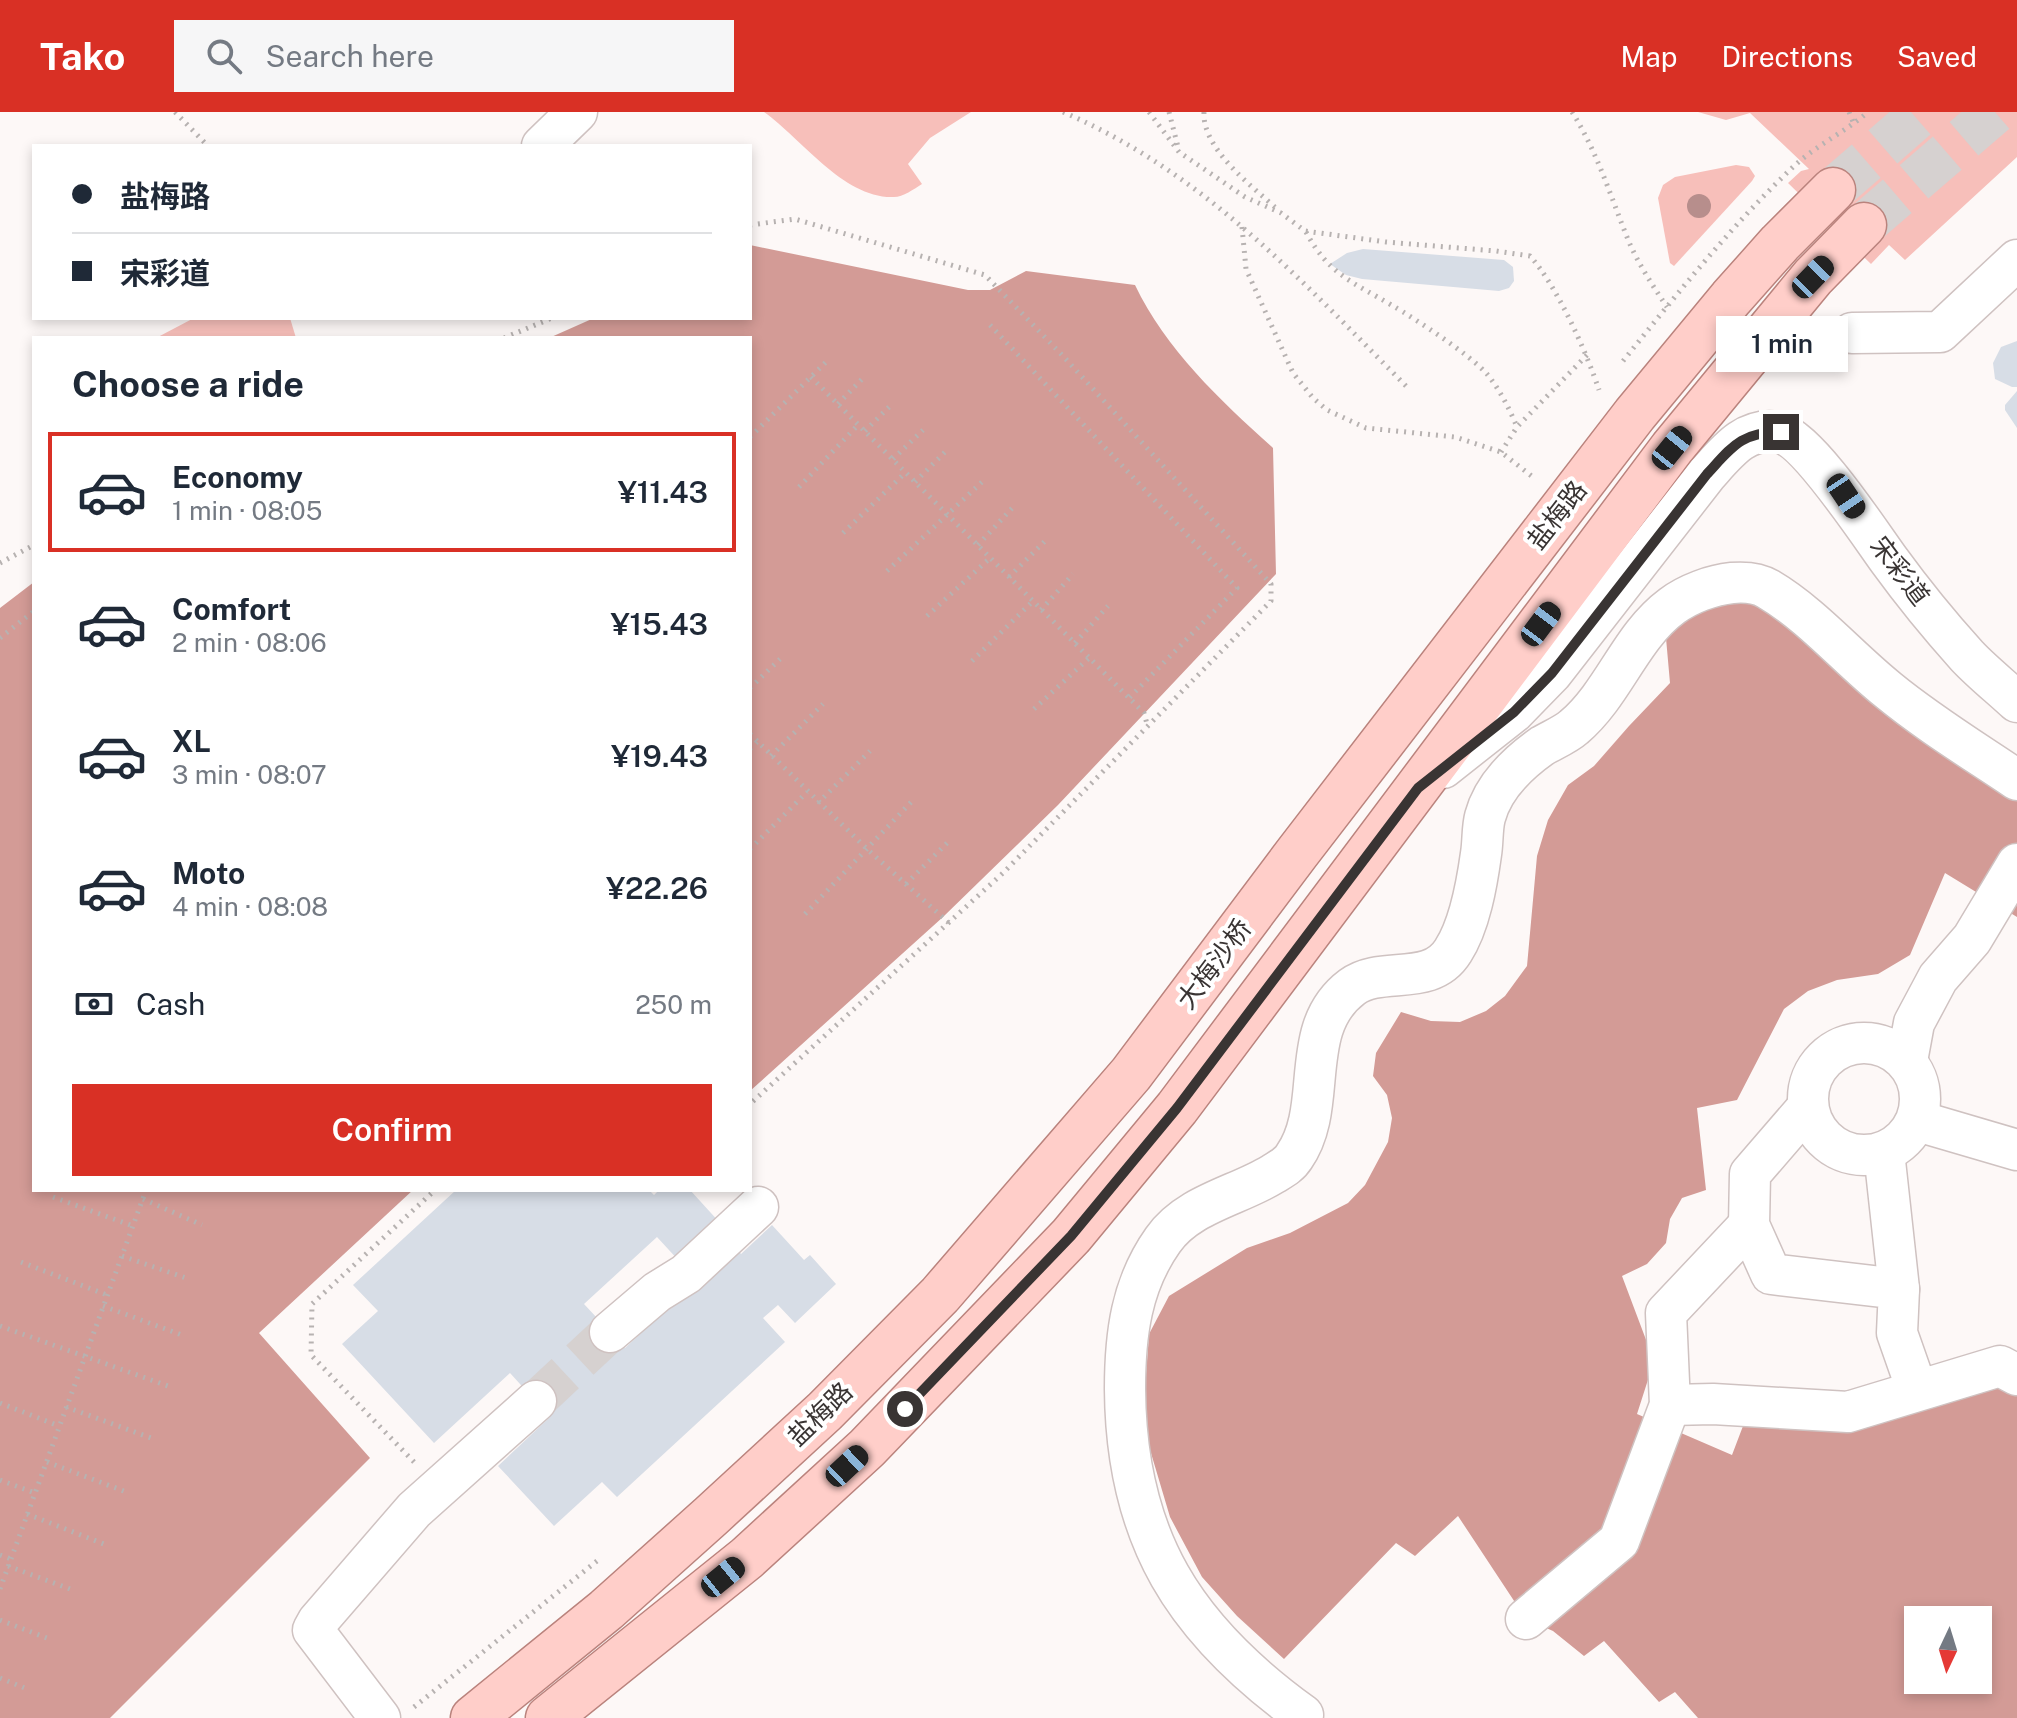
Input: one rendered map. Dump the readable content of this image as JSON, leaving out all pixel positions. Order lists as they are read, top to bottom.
{
  "streets": {
    "main road": ["盐梅路", "大梅沙桥"],
    "street": ["宋彩道"]
  },
  "crossings": [
    ["盐梅路", "宋彩道"],
    ["盐梅路", "大梅沙桥"]
  ],
  "north": "bottom",
  "page": {
    "header": "Tako",
    "search": "Search here",
    "nav": ["Map", "Directions", "Saved"],
    "banner": ["盐梅路", "宋彩道"],
    "bubble": "1 min",
    "heading": "Choose a ride",
    "list": [
      {
        "name": "Economy",
        "note": "1 min · 08:05",
        "value": "¥11.43"
      },
      {
        "name": "Comfort",
        "note": "2 min · 08:06",
        "value": "¥15.43"
      },
      {
        "name": "XL",
        "note": "3 min · 08:07",
        "value": "¥19.43"
      },
      {
        "name": "Moto",
        "note": "4 min · 08:08",
        "value": "¥22.26"
      }
    ],
    "pay": ["Cash", "250 m"],
    "buttons": "Confirm"
  }
}
